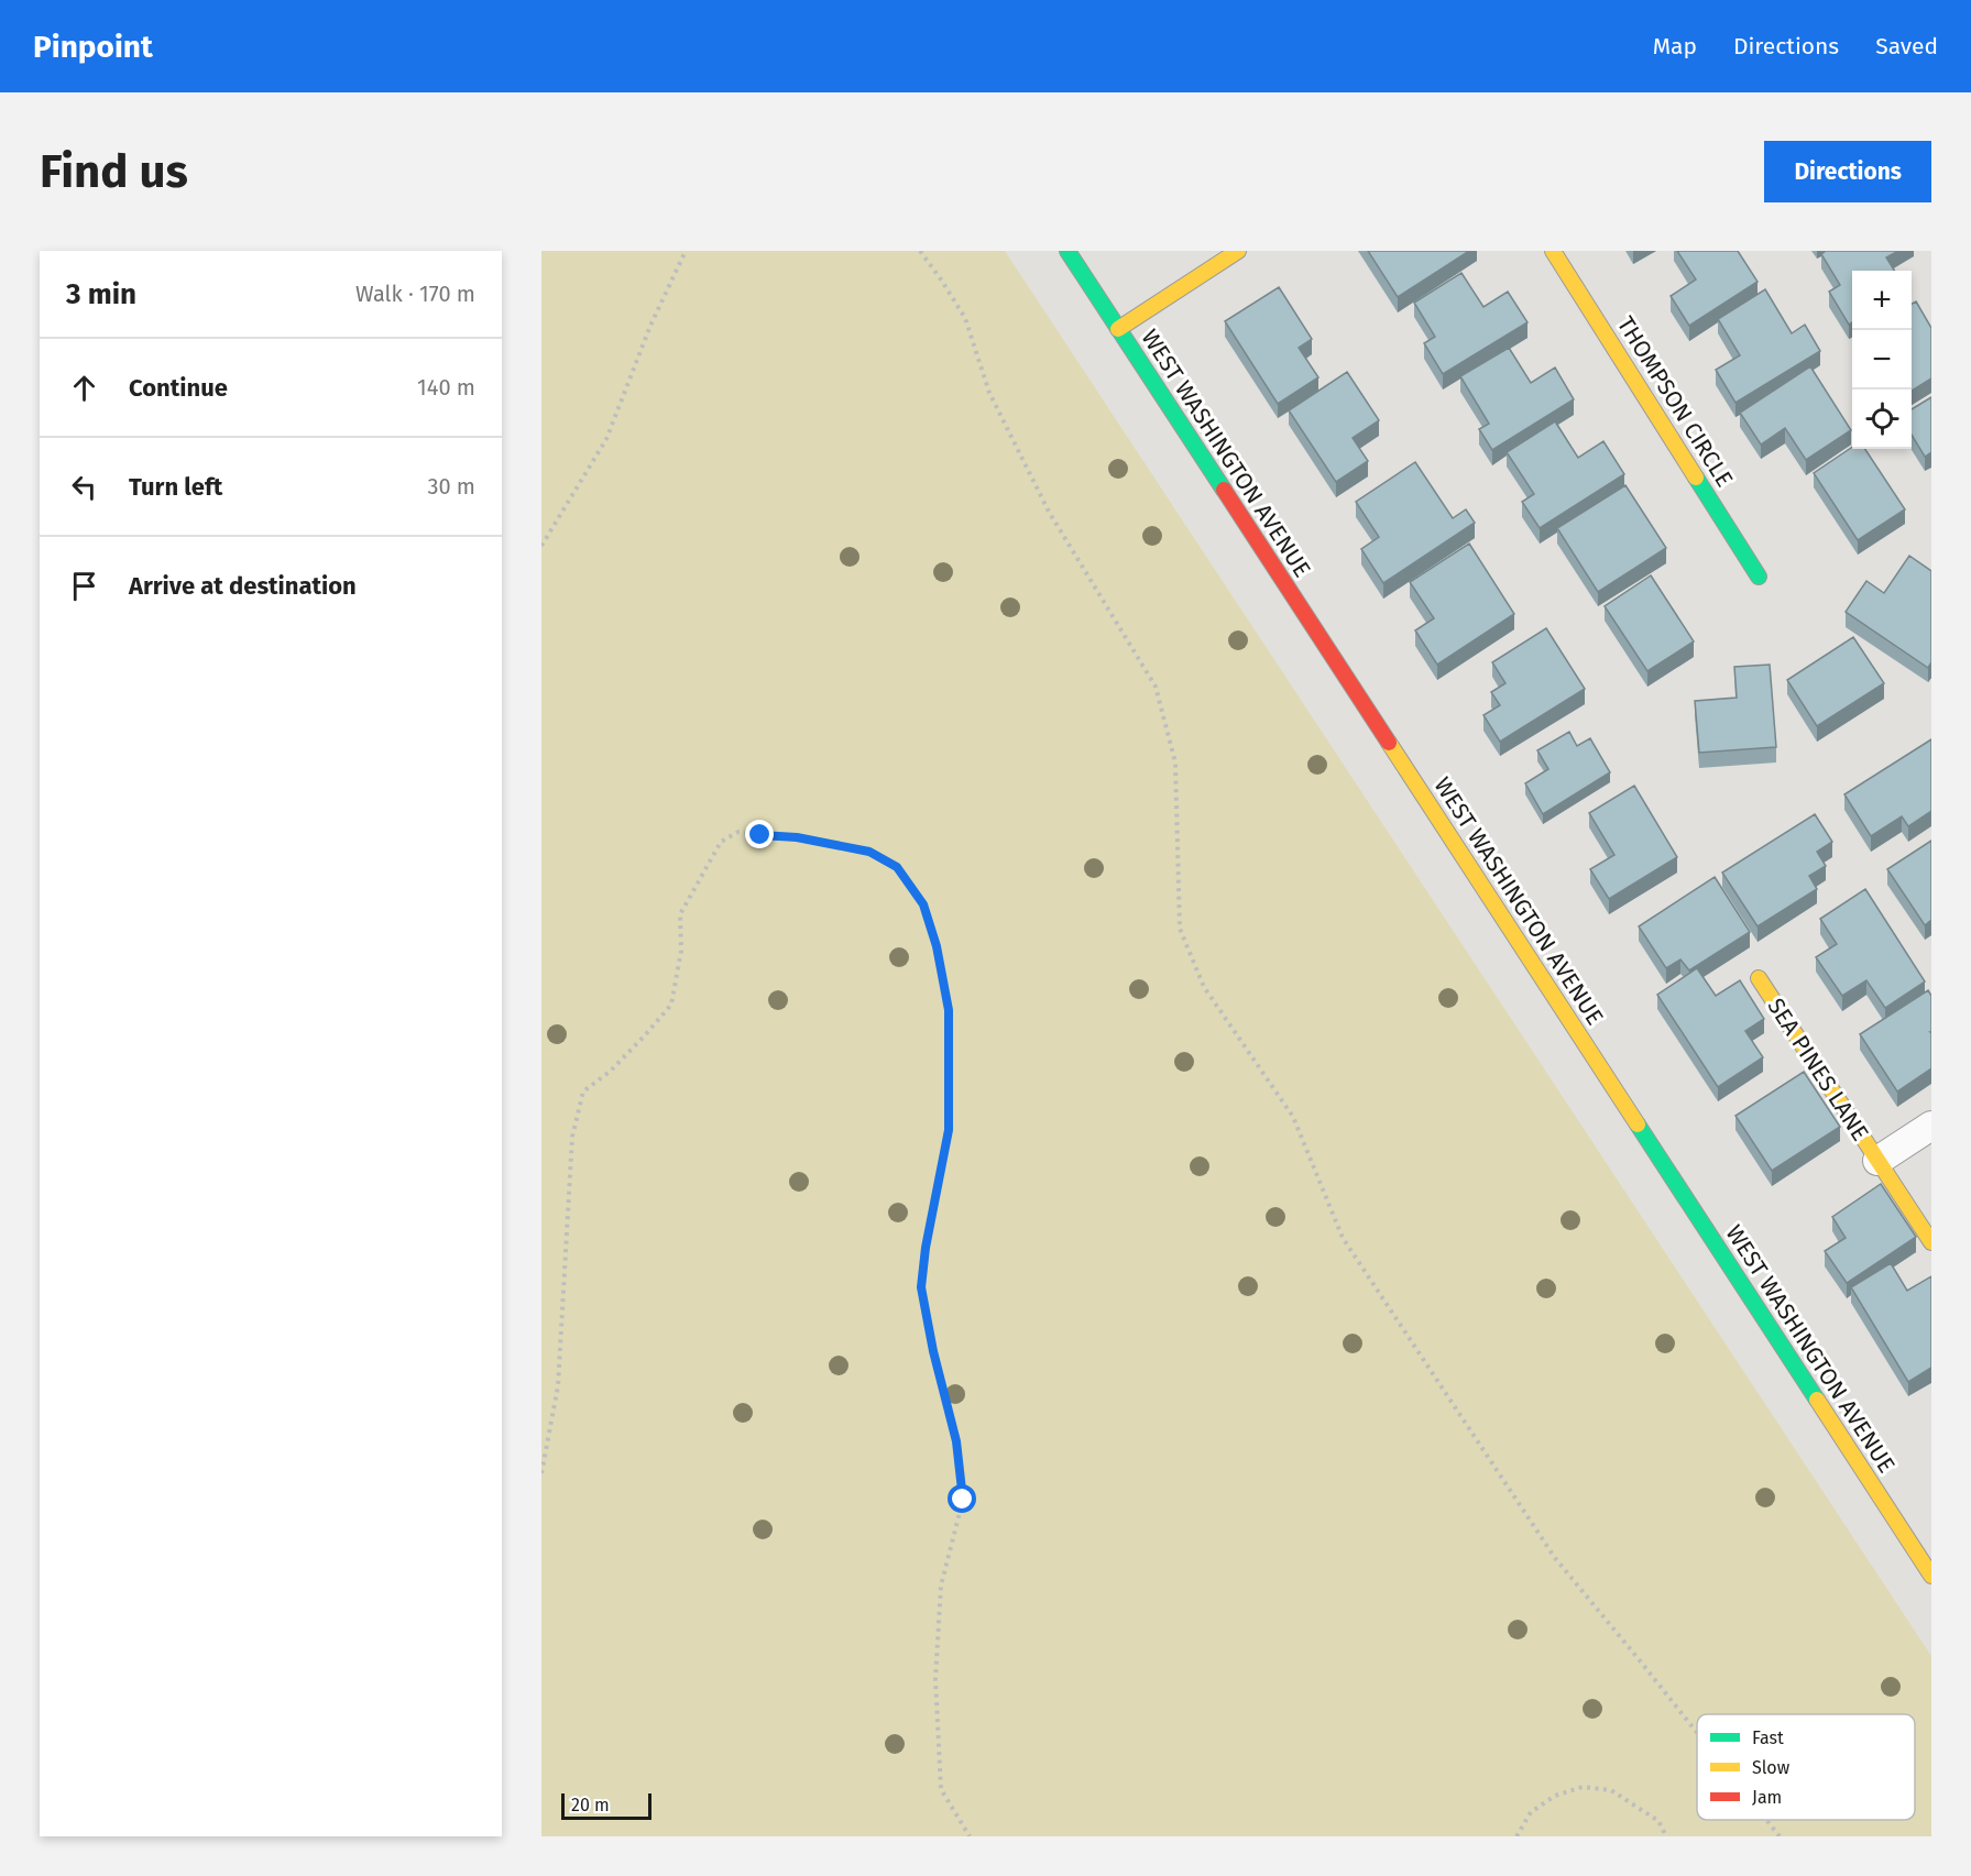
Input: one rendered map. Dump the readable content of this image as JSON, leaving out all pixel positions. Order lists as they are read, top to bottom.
{
  "streets": {
    "main road": ["THOMPSON CIRCLE", "WEST WASHINGTON AVENUE", "SEA PINES LANE"]
  },
  "legend": ["Fast", "Slow", "Jam"],
  "scale_bar": "20 m",
  "page": {
    "header": "Pinpoint",
    "nav": ["Map", "Directions", "Saved"],
    "buttons": "Directions",
    "title": "Find us",
    "heading": ["3 min", "Walk · 170 m"],
    "map_buttons": ["+", "−"],
    "list": [
      ["Continue", "140 m"],
      ["Turn left", "30 m"],
      "Arrive at destination"
    ],
    "scale": "20 m"
  }
}
